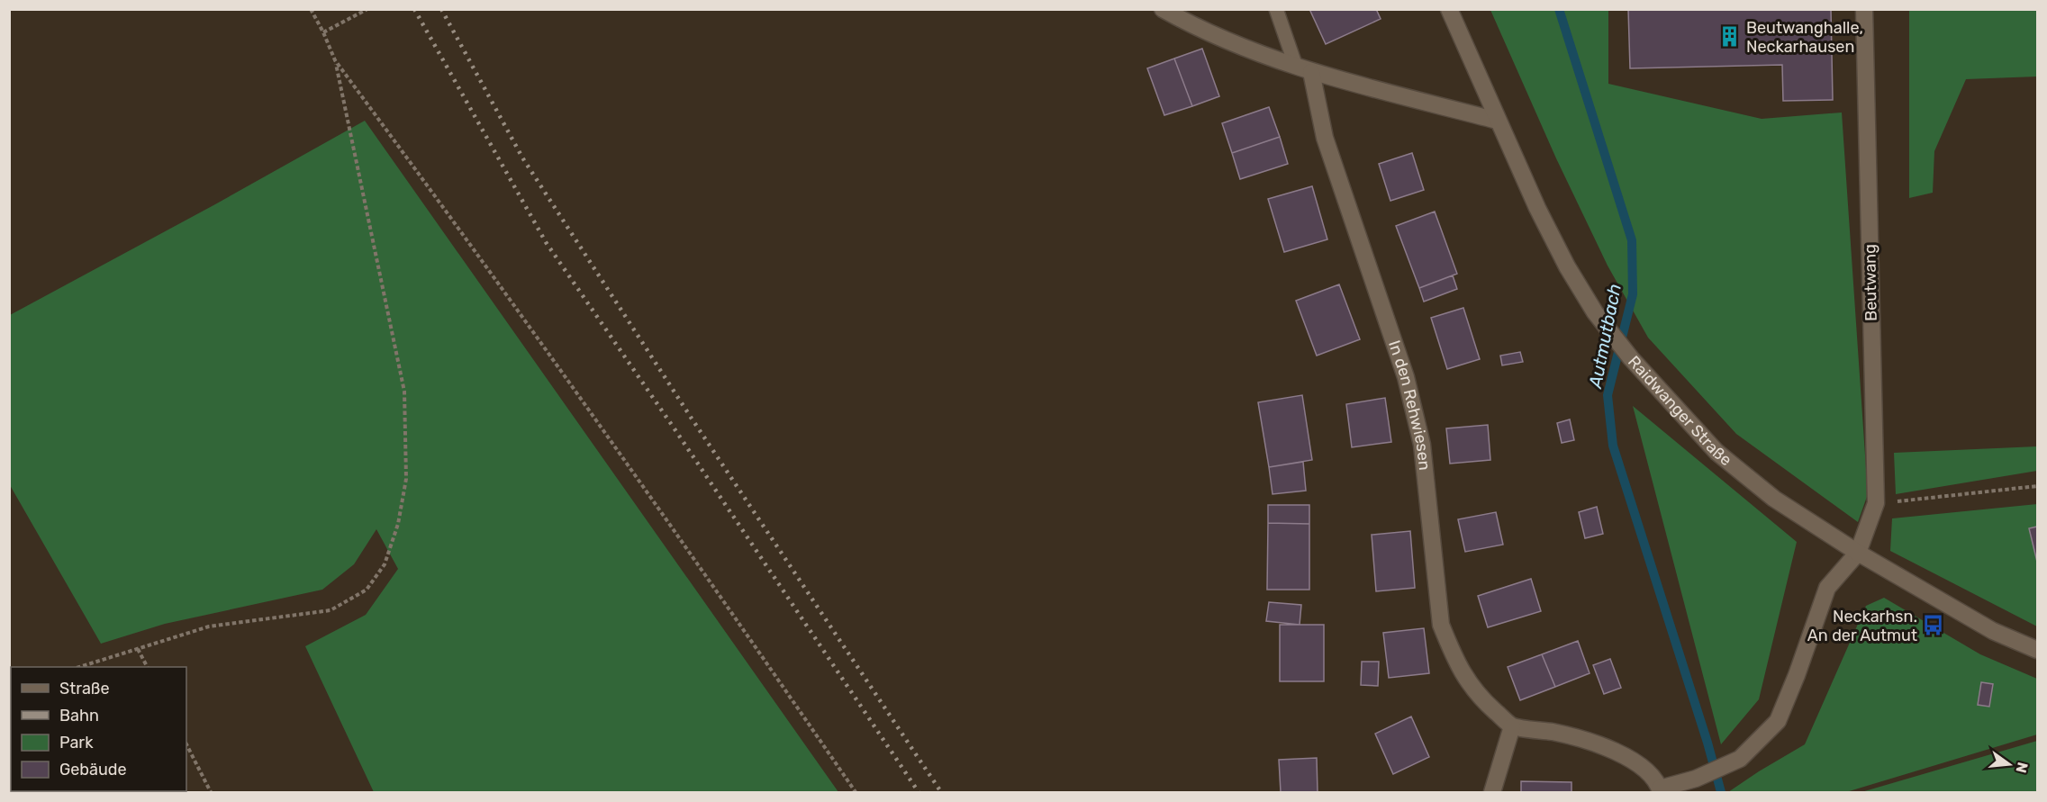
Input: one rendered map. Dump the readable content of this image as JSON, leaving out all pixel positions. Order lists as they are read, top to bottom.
{
  "streets": {
    "street": ["Beutwang", "In den Rehwiesen", "Raidwanger Straße"]
  },
  "crossings": [
    ["Beutwang", "Raidwanger Straße"]
  ],
  "water": ["Autmutbach"],
  "places": {
    "building": ["Beutwanghalle, Neckarhausen"],
    "bus stop": ["Neckarhsn. An der Autmut"]
  },
  "legend": [
    "Straße",
    "Bahn",
    "Park",
    "Gebäude"
  ],
  "north": "right"
}
